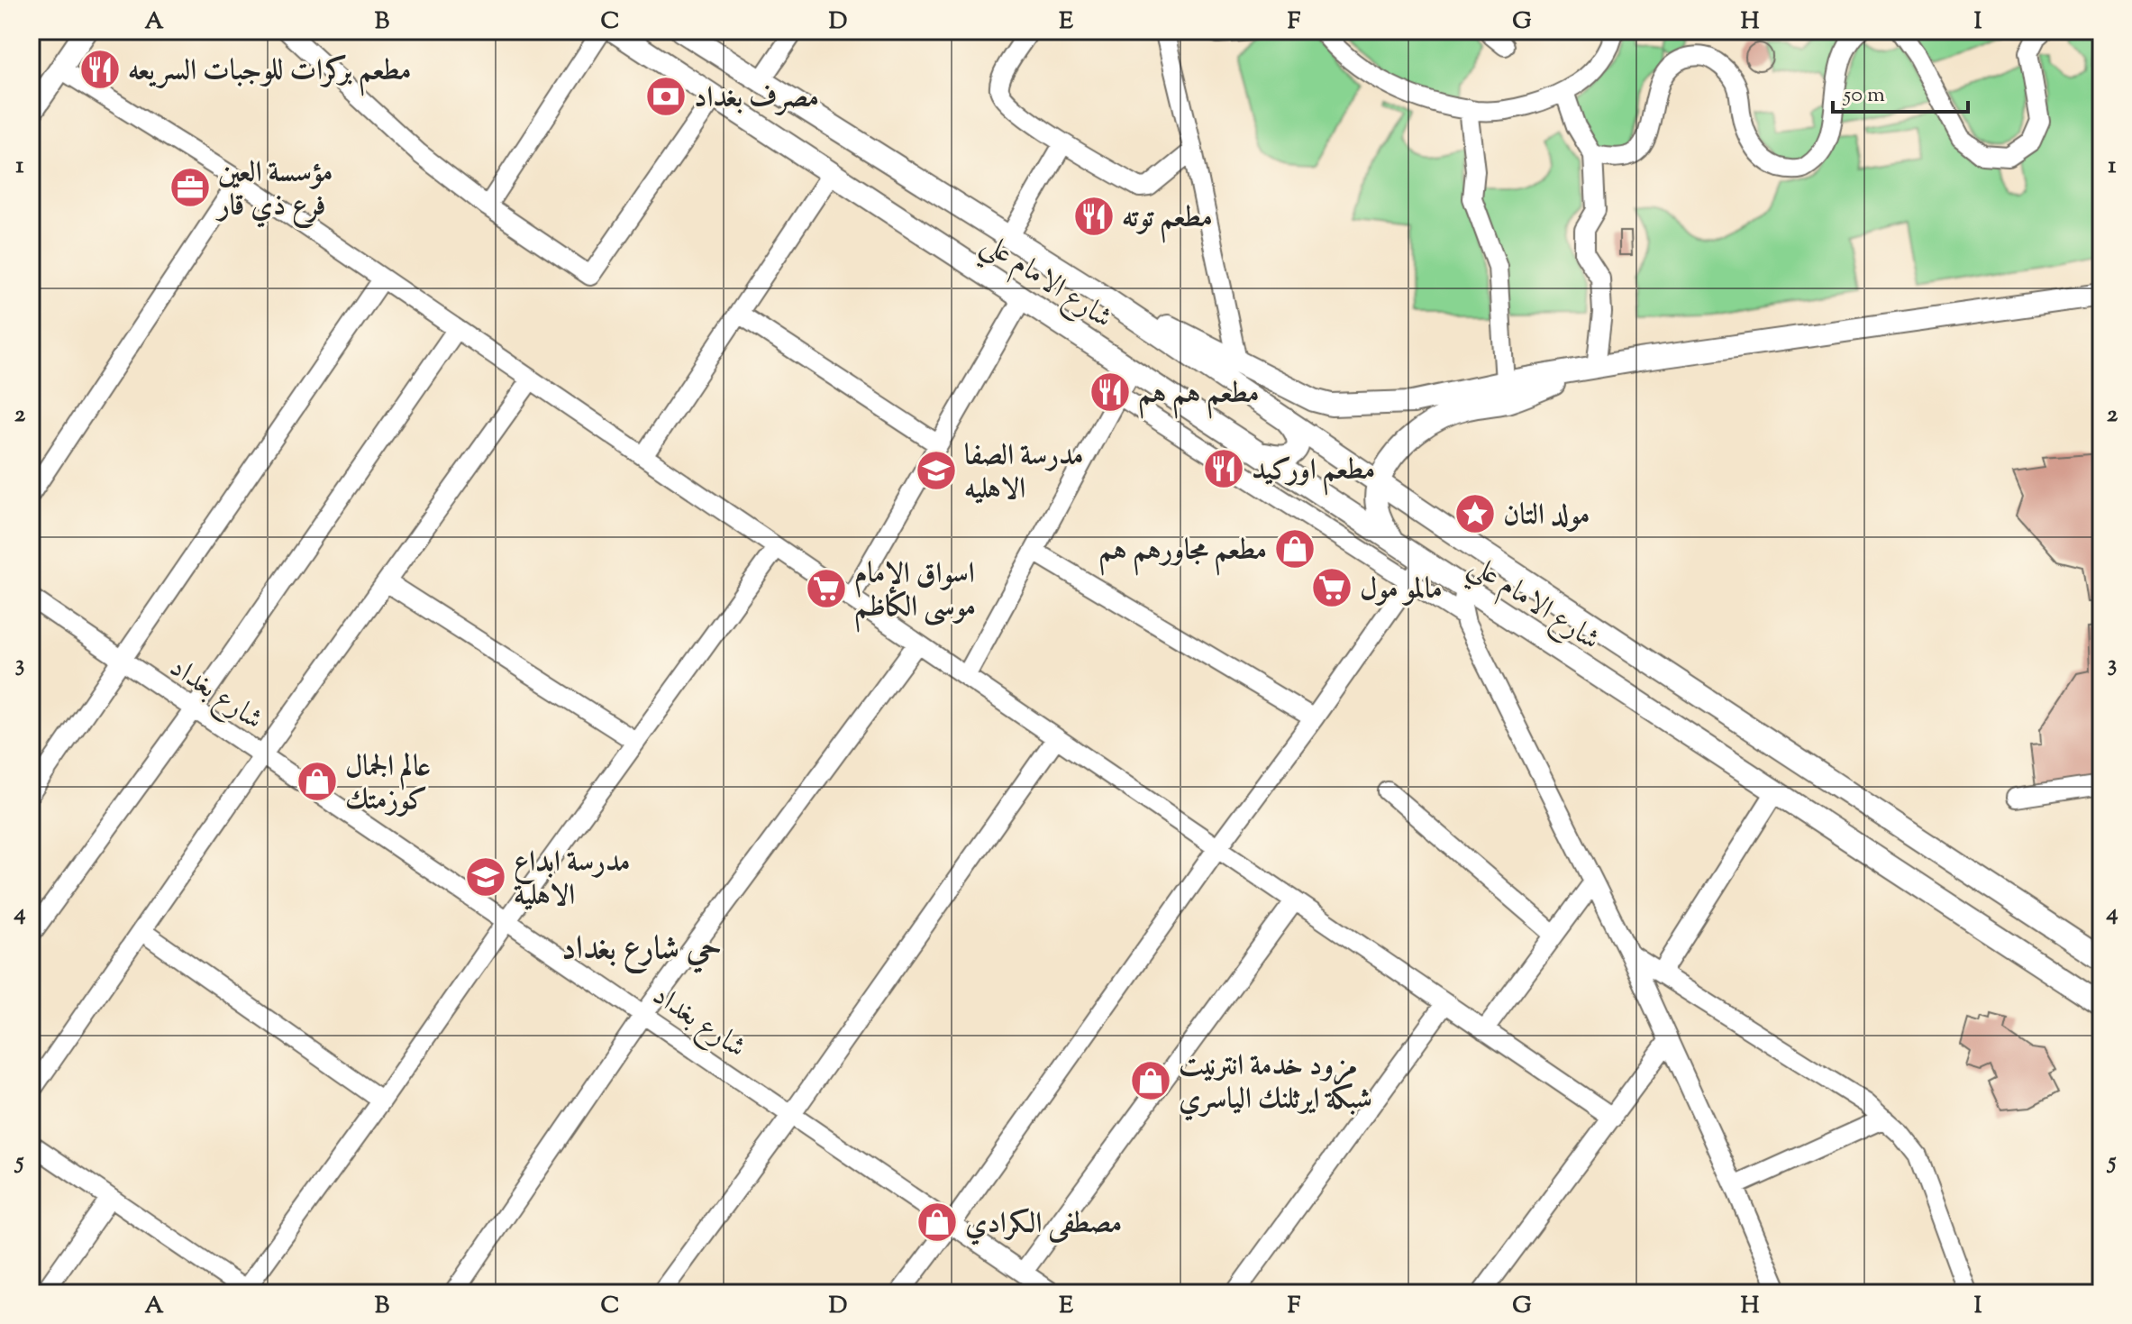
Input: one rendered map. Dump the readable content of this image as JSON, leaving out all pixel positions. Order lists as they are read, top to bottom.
{
  "streets": {
    "main road": ["شارع الامام علي"],
    "street": ["شارع بغداد"]
  },
  "districts": ["حي شارع بغداد"],
  "places": {
    "restaurant": [
      "مطعم بركرات للوجبات السريعه",
      "مطعم توته",
      "مطعم هم هم",
      "مطعم اوركيد"
    ],
    "bank": ["مصرف بغداد"],
    "office": ["مؤسسة العين فرع ذي قار"],
    "school or university": ["مدرسة الصفا الاهليه", "مدرسة ابداع الاهلية"],
    "place": ["مولد التان"],
    "shop": [
      "مطعم مجاورهم هم",
      "عالم الجمال كوزمتك",
      "مزود خدمة انترنيت شبكة ايرثلنك الياسري",
      "مصطفى الكرادي"
    ],
    "supermarket": ["مالمو مول", "اسواق الإمام موسى الكاظم"]
  },
  "scale_bar": "50 m",
  "grid": {
    "columns": [
      "A",
      "B",
      "C",
      "D",
      "E",
      "F",
      "G",
      "H",
      "I"
    ],
    "rows": [
      "1",
      "2",
      "3",
      "4",
      "5"
    ]
  }
}
